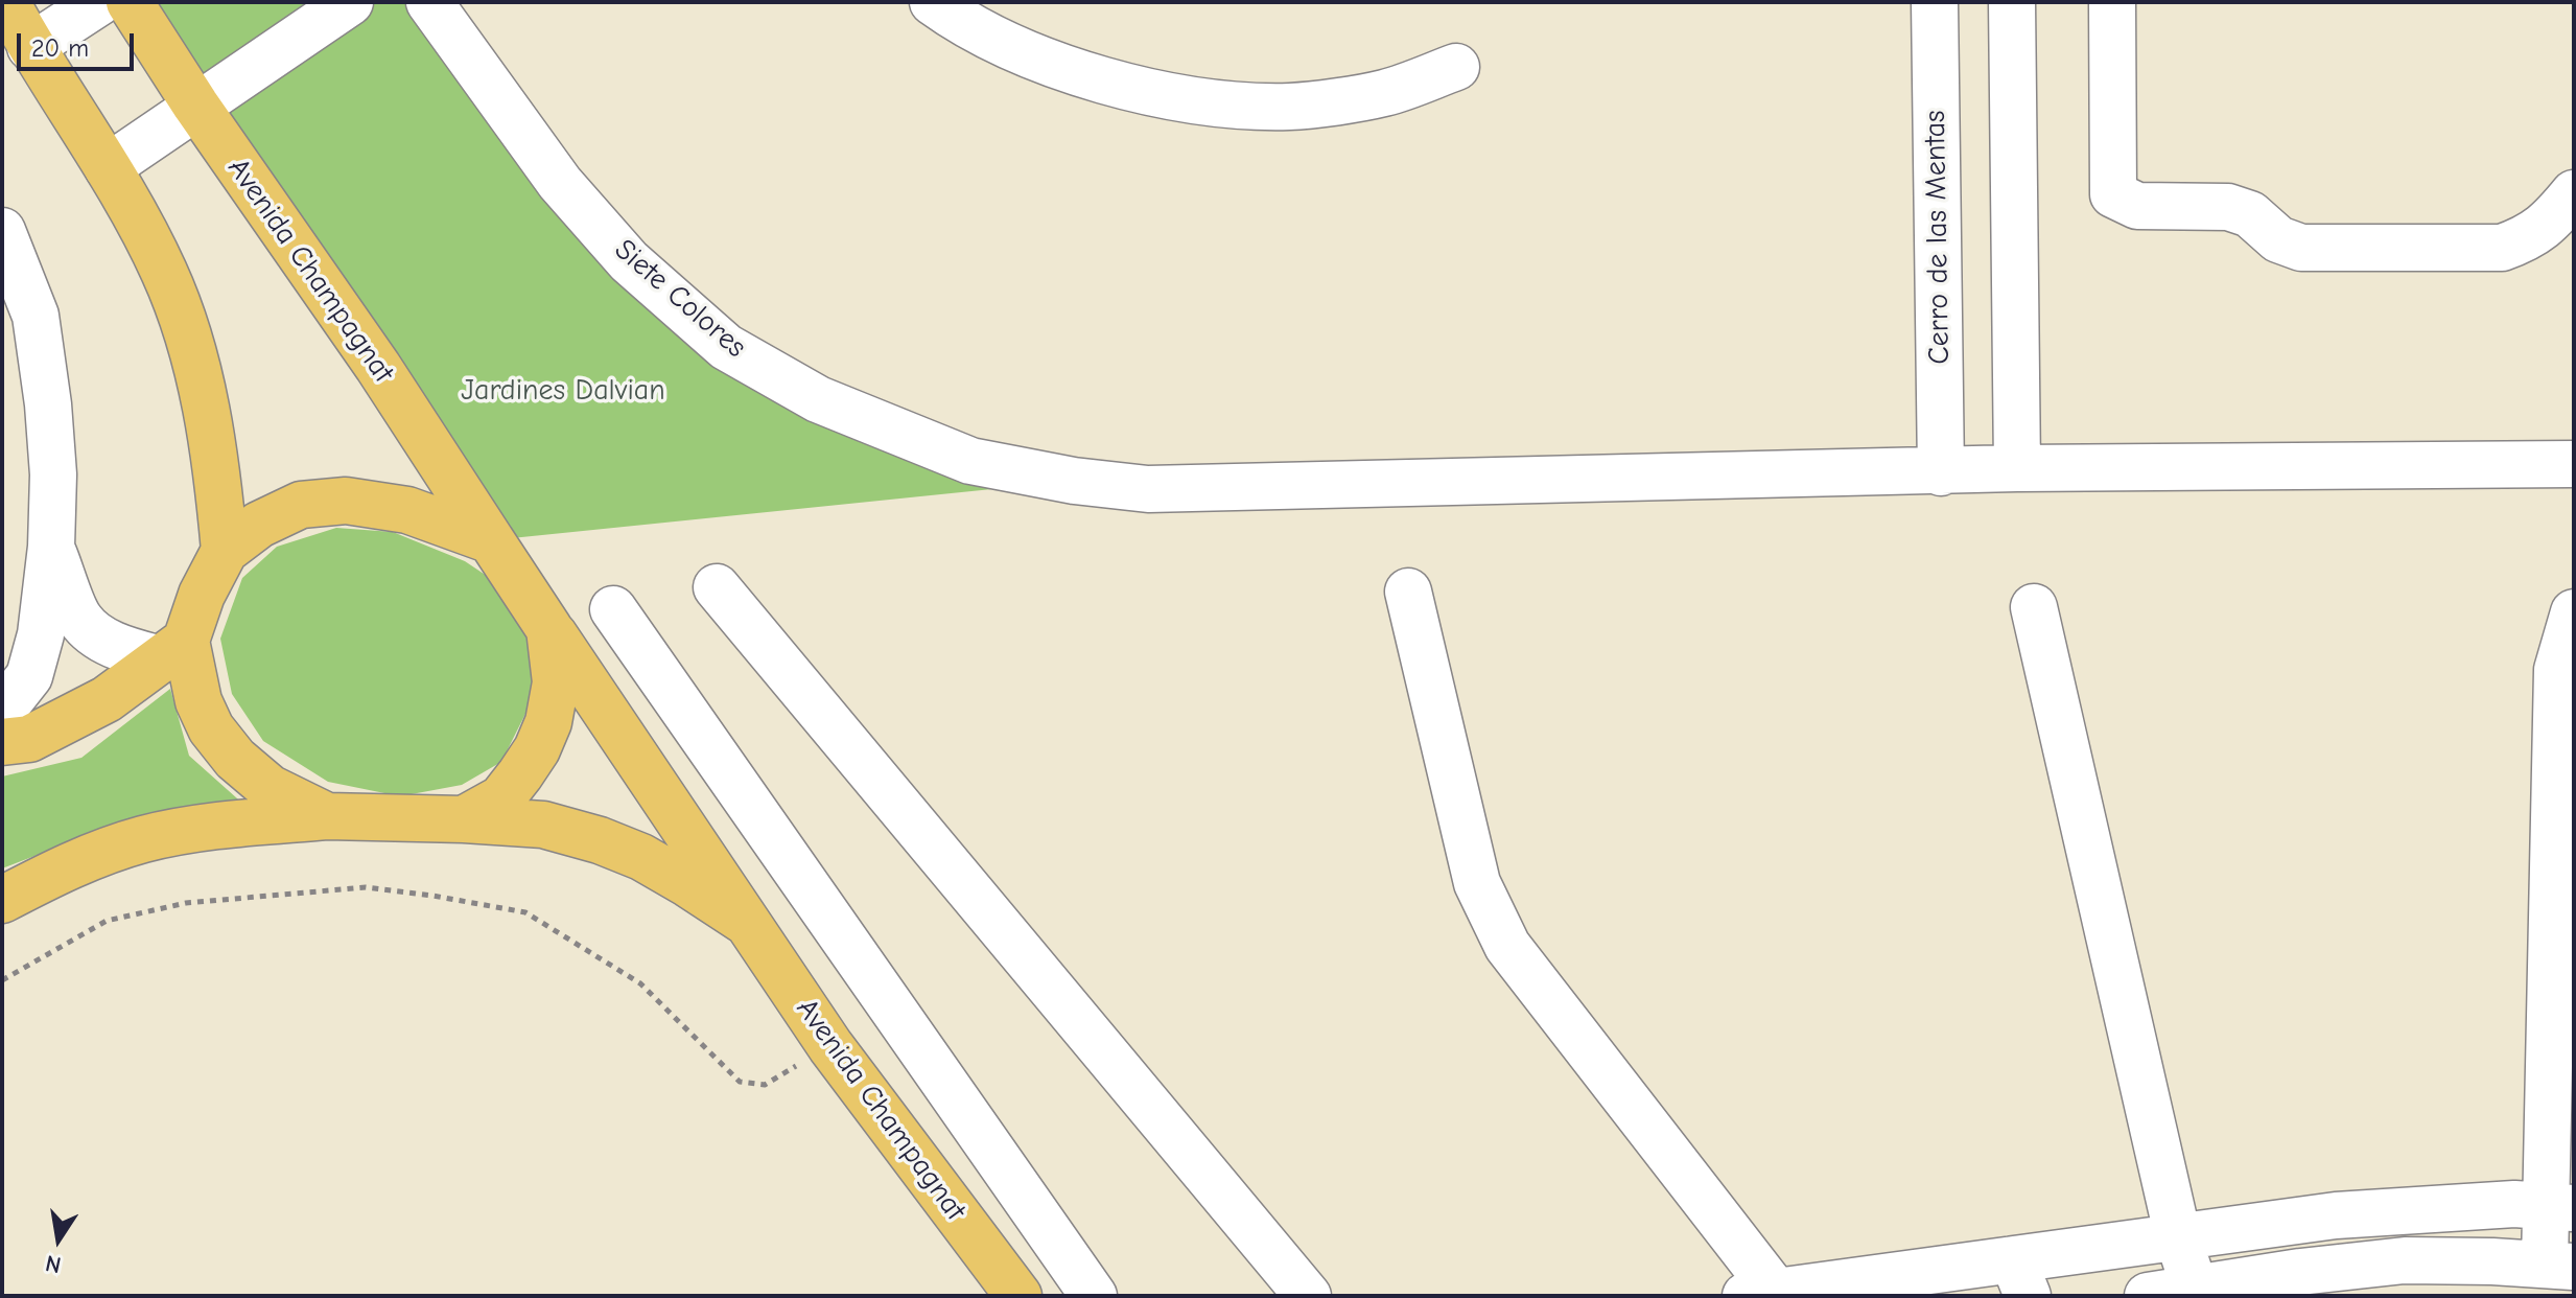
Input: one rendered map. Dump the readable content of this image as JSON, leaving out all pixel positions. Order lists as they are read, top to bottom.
{
  "streets": {
    "main road": ["Avenida Champagnat"],
    "street": ["Cerro de las Mentas", "Siete Colores"]
  },
  "crossings": [
    ["Cerro de las Mentas", "Siete Colores"]
  ],
  "parks": ["Jardines Dalvian"],
  "scale_bar": "20 m",
  "north": "bottom"
}
